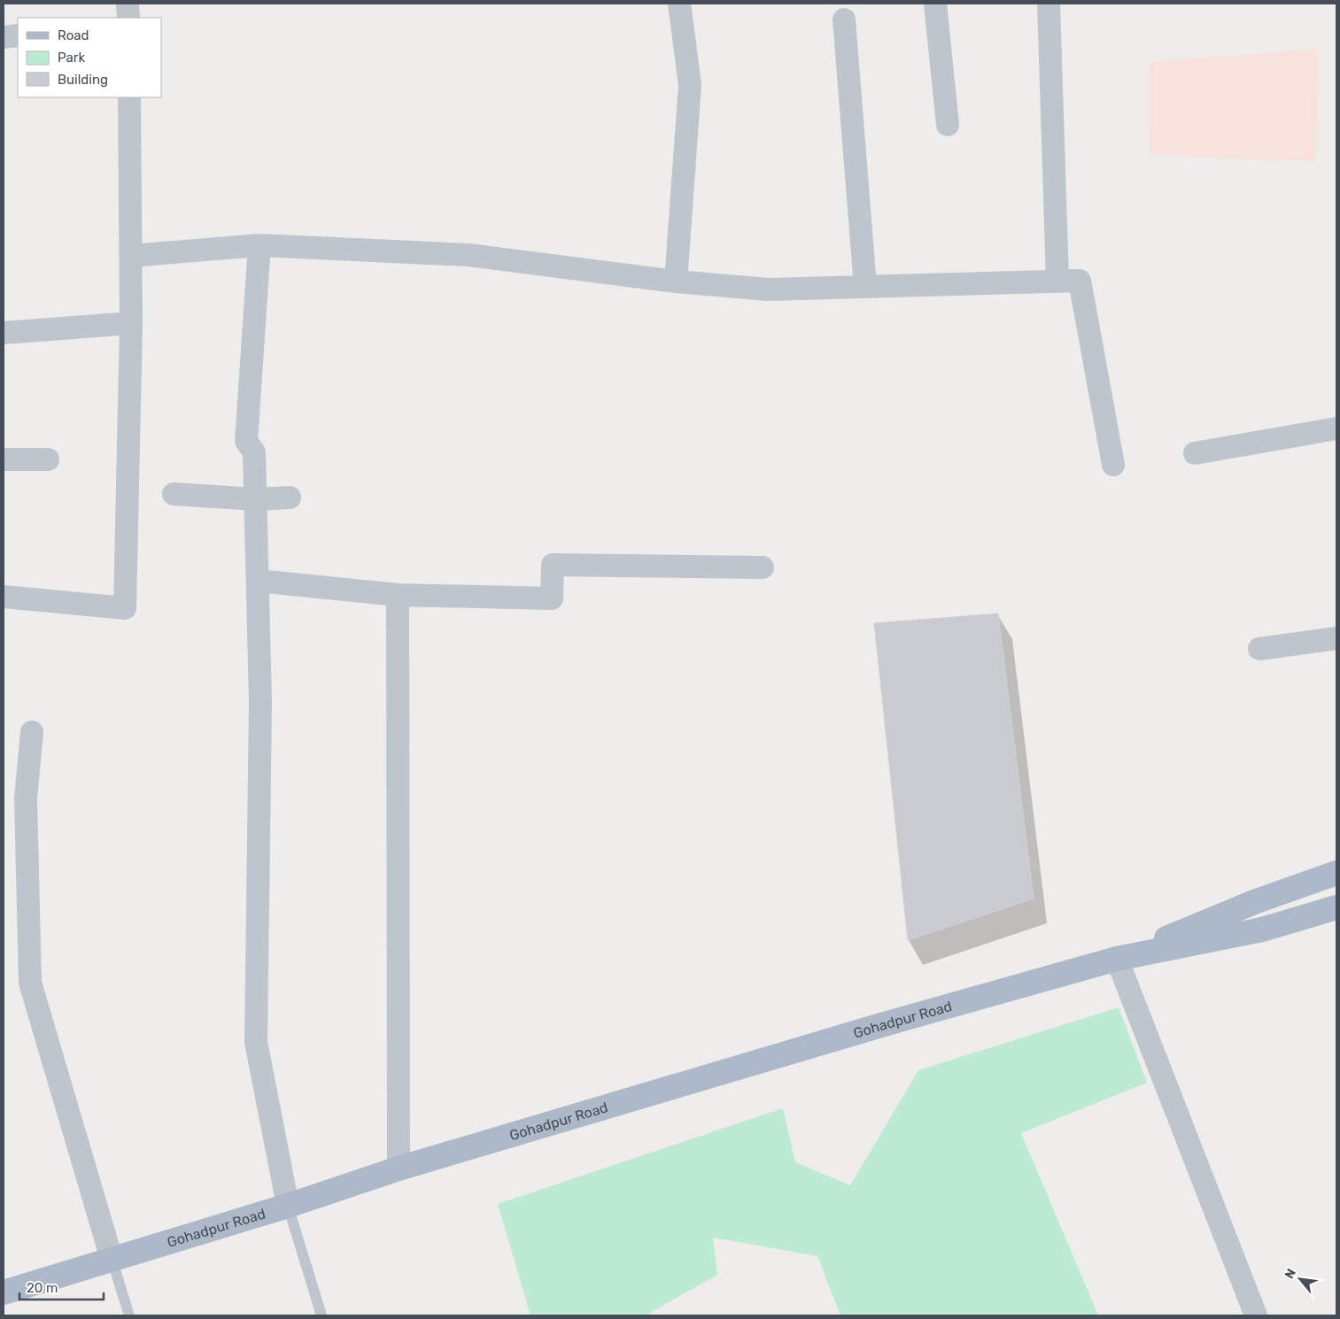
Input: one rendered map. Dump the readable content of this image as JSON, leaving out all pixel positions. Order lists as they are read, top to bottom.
{
  "streets": {
    "main road": ["Gohadpur Road"]
  },
  "legend": ["Road", "Park", "Building"],
  "scale_bar": "20 m",
  "north": "top left"
}
